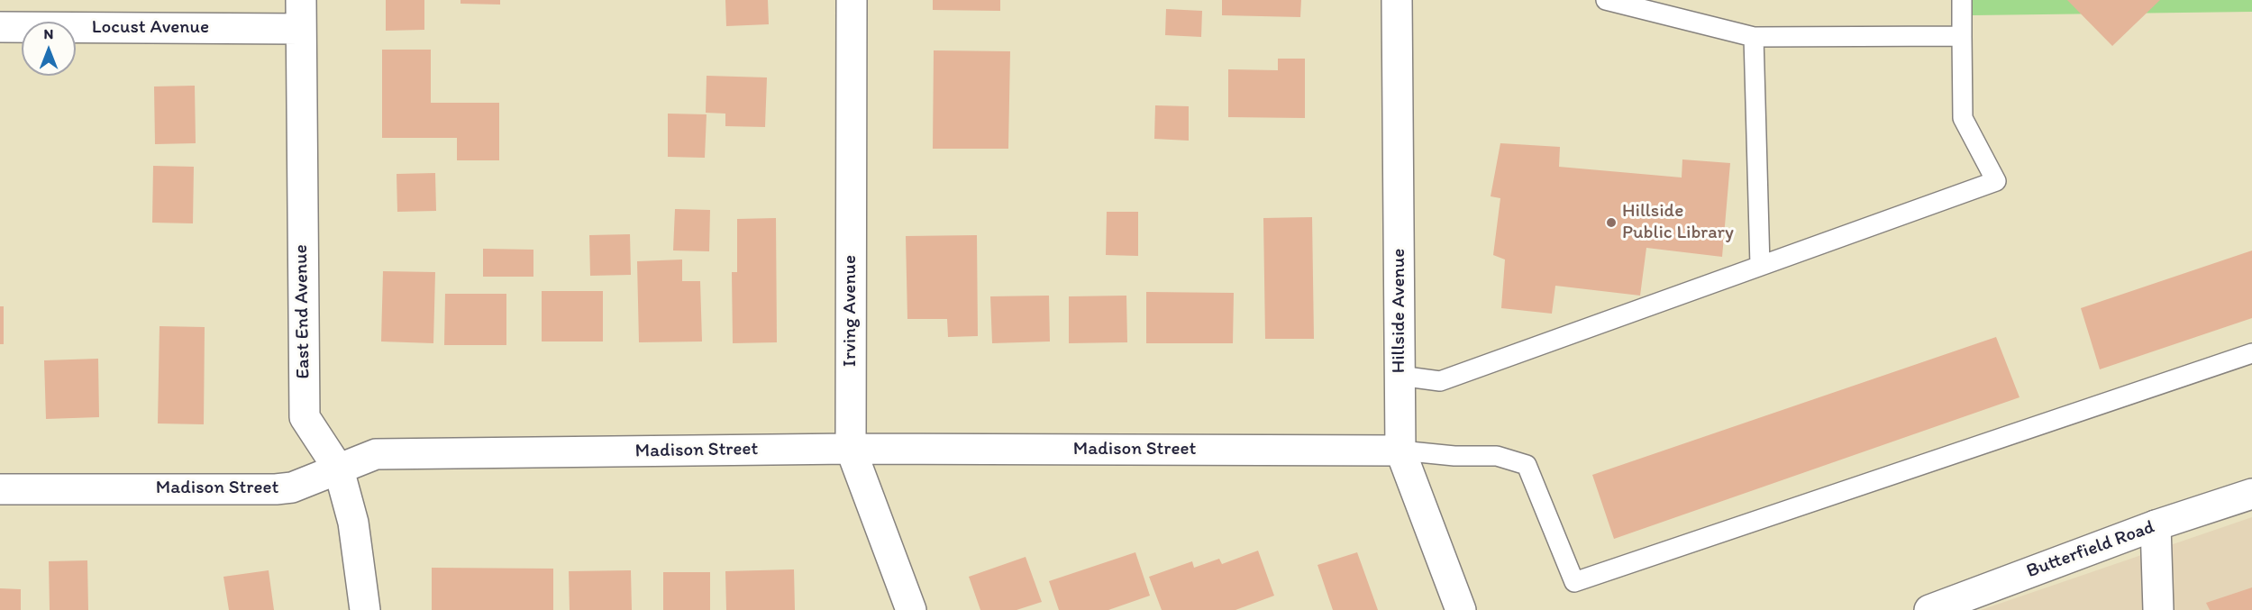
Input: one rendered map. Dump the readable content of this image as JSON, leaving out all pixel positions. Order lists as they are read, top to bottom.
{
  "streets": {
    "street": [
      "Locust Avenue",
      "Irving Avenue",
      "Hillside Avenue",
      "East End Avenue",
      "Madison Street",
      "Butterfield Road"
    ]
  },
  "crossings": [
    ["Locust Avenue", "East End Avenue"],
    ["Irving Avenue", "Madison Street"],
    ["Hillside Avenue", "Madison Street"],
    ["East End Avenue", "Madison Street"]
  ],
  "places": ["Hillside Public Library"],
  "north": "top"
}
